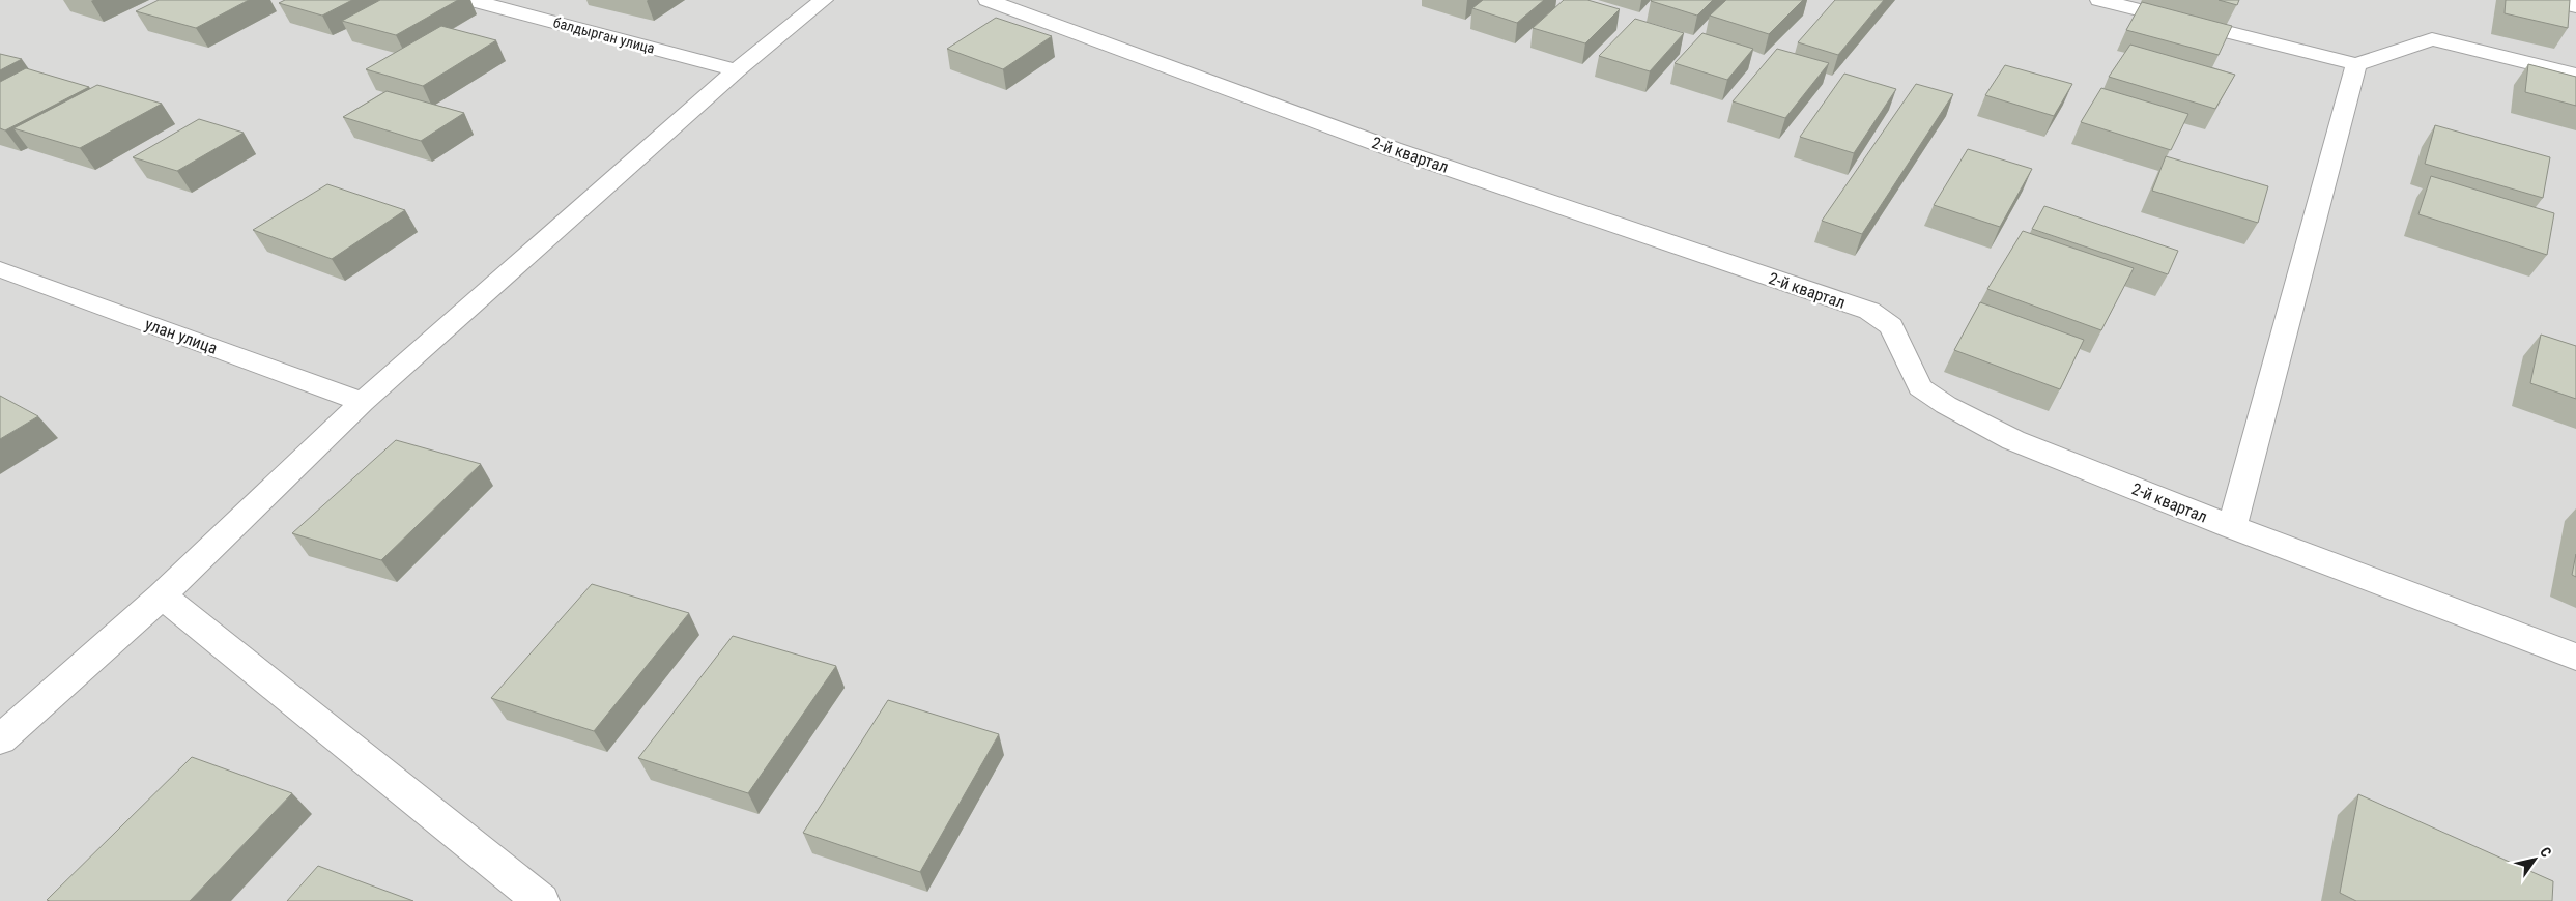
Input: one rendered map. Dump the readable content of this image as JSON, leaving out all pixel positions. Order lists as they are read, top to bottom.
{
  "streets": {
    "street": ["балдырган улица", "2-й квартал", "улан улица"]
  },
  "north": "top right"
}
